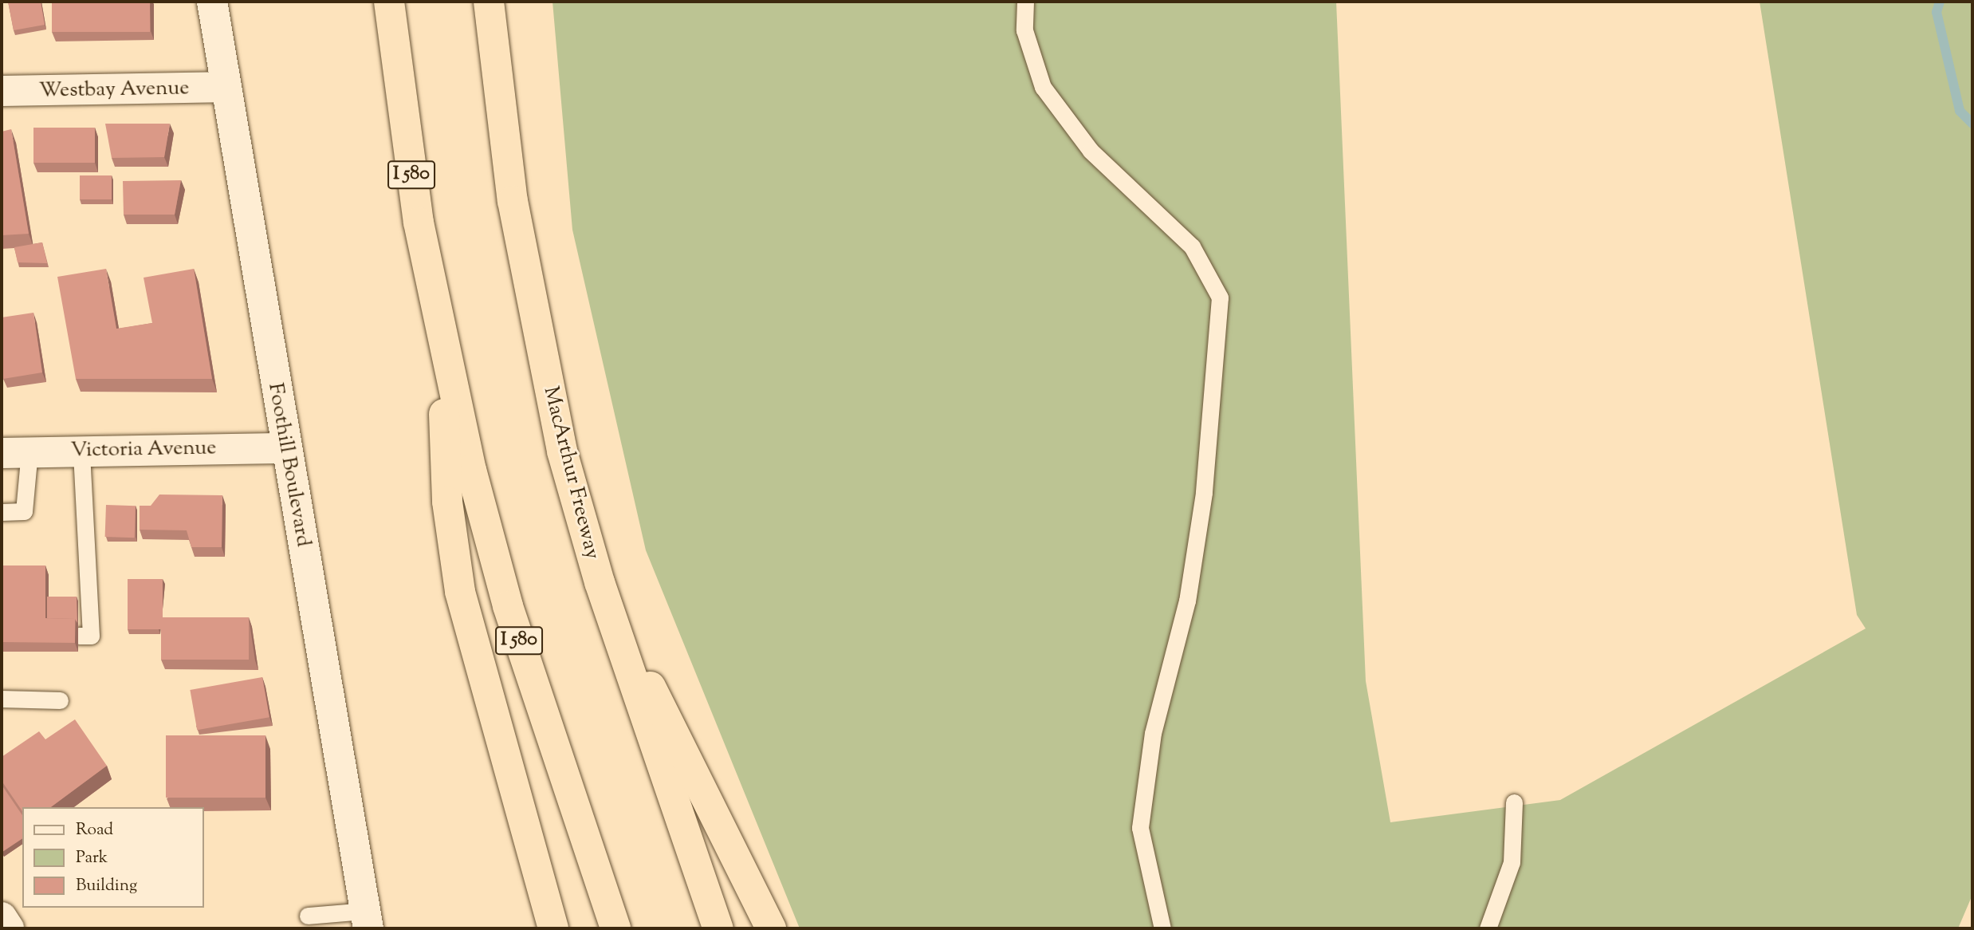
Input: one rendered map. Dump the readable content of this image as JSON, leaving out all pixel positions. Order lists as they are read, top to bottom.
{
  "streets": {
    "highway": ["I 580", "MacArthur Freeway"],
    "street": ["Westbay Avenue", "Victoria Avenue", "Foothill Boulevard"]
  },
  "crossings": [
    ["Westbay Avenue", "Foothill Boulevard"],
    ["Victoria Avenue", "Foothill Boulevard"]
  ],
  "legend": ["Road", "Park", "Building"]
}
